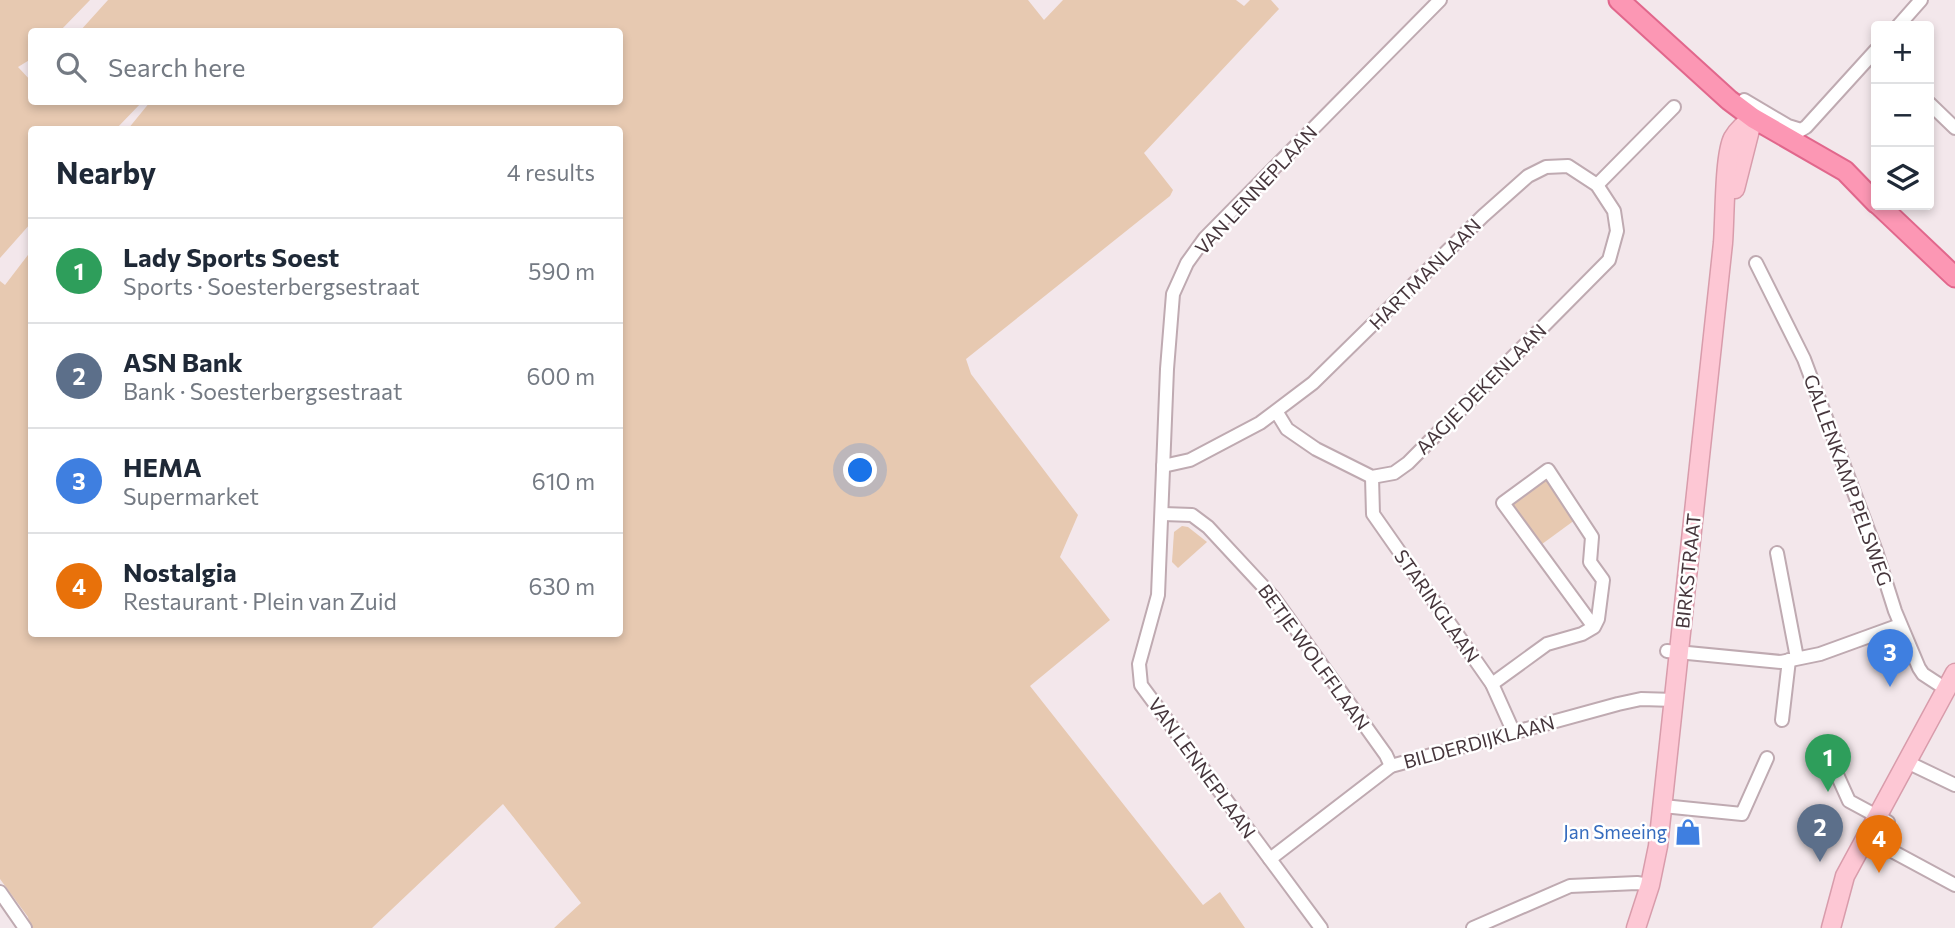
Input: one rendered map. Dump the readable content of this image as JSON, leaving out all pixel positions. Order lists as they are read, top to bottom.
{
  "streets": {
    "main road": ["BIRKSTRAAT"],
    "street": [
      "VAN LENNEPLAAN",
      "HARTMANLAAN",
      "AAGJE DEKENLAAN",
      "GALLENKAMP PELSWEG",
      "STARINGLAAN",
      "BETJE WOLFFLAAN",
      "BILDERDIJKLAAN"
    ]
  },
  "crossings": [
    ["VAN LENNEPLAAN", "HARTMANLAAN"],
    ["VAN LENNEPLAAN", "BETJE WOLFFLAAN"],
    ["VAN LENNEPLAAN", "BILDERDIJKLAAN"],
    ["HARTMANLAAN", "AAGJE DEKENLAAN"],
    ["AAGJE DEKENLAAN", "STARINGLAAN"],
    ["BIRKSTRAAT", "BILDERDIJKLAAN"],
    ["STARINGLAAN", "BILDERDIJKLAAN"],
    ["BETJE WOLFFLAAN", "BILDERDIJKLAAN"]
  ],
  "places": {
    "shop": ["Jan Smeeing"]
  },
  "page": {
    "map_buttons": ["+", "−"],
    "search": "Search here",
    "heading": ["Nearby", "4 results"],
    "list": [
      {
        "mark": "1",
        "name": "Lady Sports Soest",
        "note": "Sports · Soesterbergsestraat",
        "value": "590 m"
      },
      {
        "mark": "2",
        "name": "ASN Bank",
        "note": "Bank · Soesterbergsestraat",
        "value": "600 m"
      },
      {
        "mark": "3",
        "name": "HEMA",
        "note": "Supermarket",
        "value": "610 m"
      },
      {
        "mark": "4",
        "name": "Nostalgia",
        "note": "Restaurant · Plein van Zuid",
        "value": "630 m"
      }
    ],
    "pins": [
      "3",
      "1",
      "2",
      "4"
    ]
  }
}
